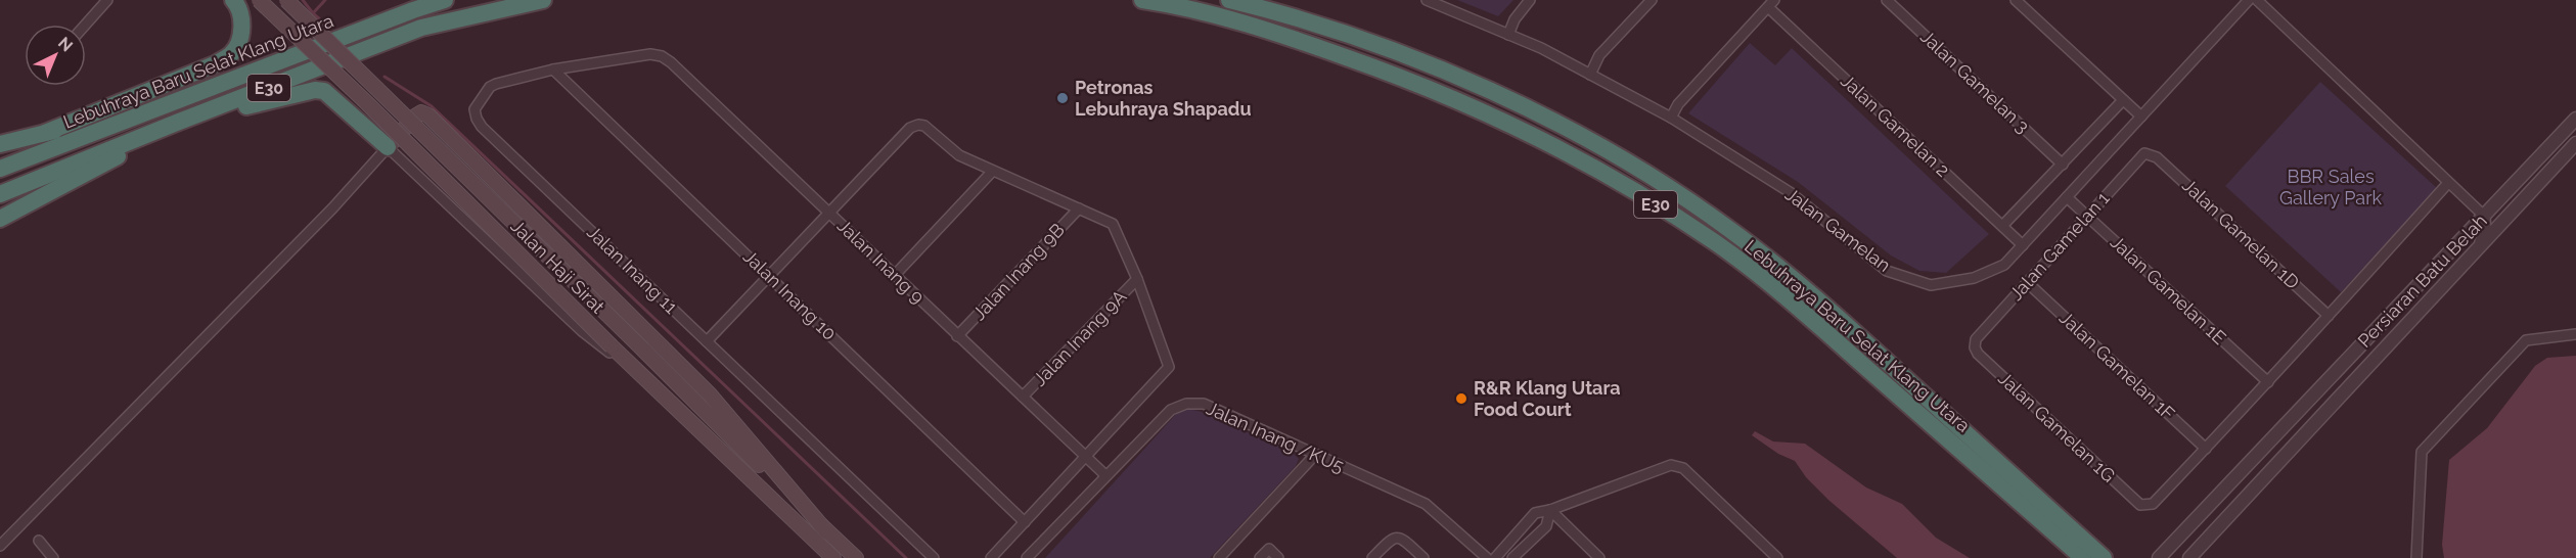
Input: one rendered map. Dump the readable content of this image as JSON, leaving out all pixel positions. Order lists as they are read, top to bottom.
{
  "streets": {
    "highway": ["Lebuhraya Baru Selat Klang Utara", "E30"],
    "main road": ["Jalan Haji Sirat"],
    "street": [
      "Jalan Gamelan 3",
      "Jalan Gamelan 2",
      "Jalan Gamelan",
      "Jalan Gamelan 1D",
      "Jalan Gamelan 1",
      "Jalan Inang 9",
      "Jalan Inang 11",
      "Jalan Inang 9B",
      "Persiaran Batu Belah",
      "Jalan Gamelan 1E",
      "Jalan Inang 10",
      "Jalan Inang 9A",
      "Jalan Gamelan 1F",
      "Jalan Gamelan 1G",
      "Jalan Inang /KU5"
    ]
  },
  "crossings": [
    ["Jalan Gamelan 2", "Jalan Gamelan"],
    ["Jalan Gamelan", "Jalan Gamelan 1E"],
    ["Jalan Gamelan 1D", "Jalan Gamelan 1"],
    ["Jalan Gamelan 1", "Jalan Gamelan 1E"],
    ["Jalan Gamelan 1", "Jalan Gamelan 1F"],
    ["Jalan Gamelan 1", "Jalan Gamelan 1G"],
    ["Jalan Inang 9", "Jalan Inang 11"],
    ["Jalan Inang 9", "Jalan Inang 9B"],
    ["Jalan Inang 9", "Jalan Inang 9A"],
    ["Jalan Inang 9", "Jalan Inang /KU5"],
    ["Jalan Inang 11", "Jalan Inang 10"],
    ["Jalan Gamelan 1F", "Jalan Gamelan 1G"]
  ],
  "parks": ["BBR Sales Gallery Park"],
  "places": ["Petronas Lebuhraya Shapadu", "R&R Klang Utara Food Court"],
  "north": "top right"
}
